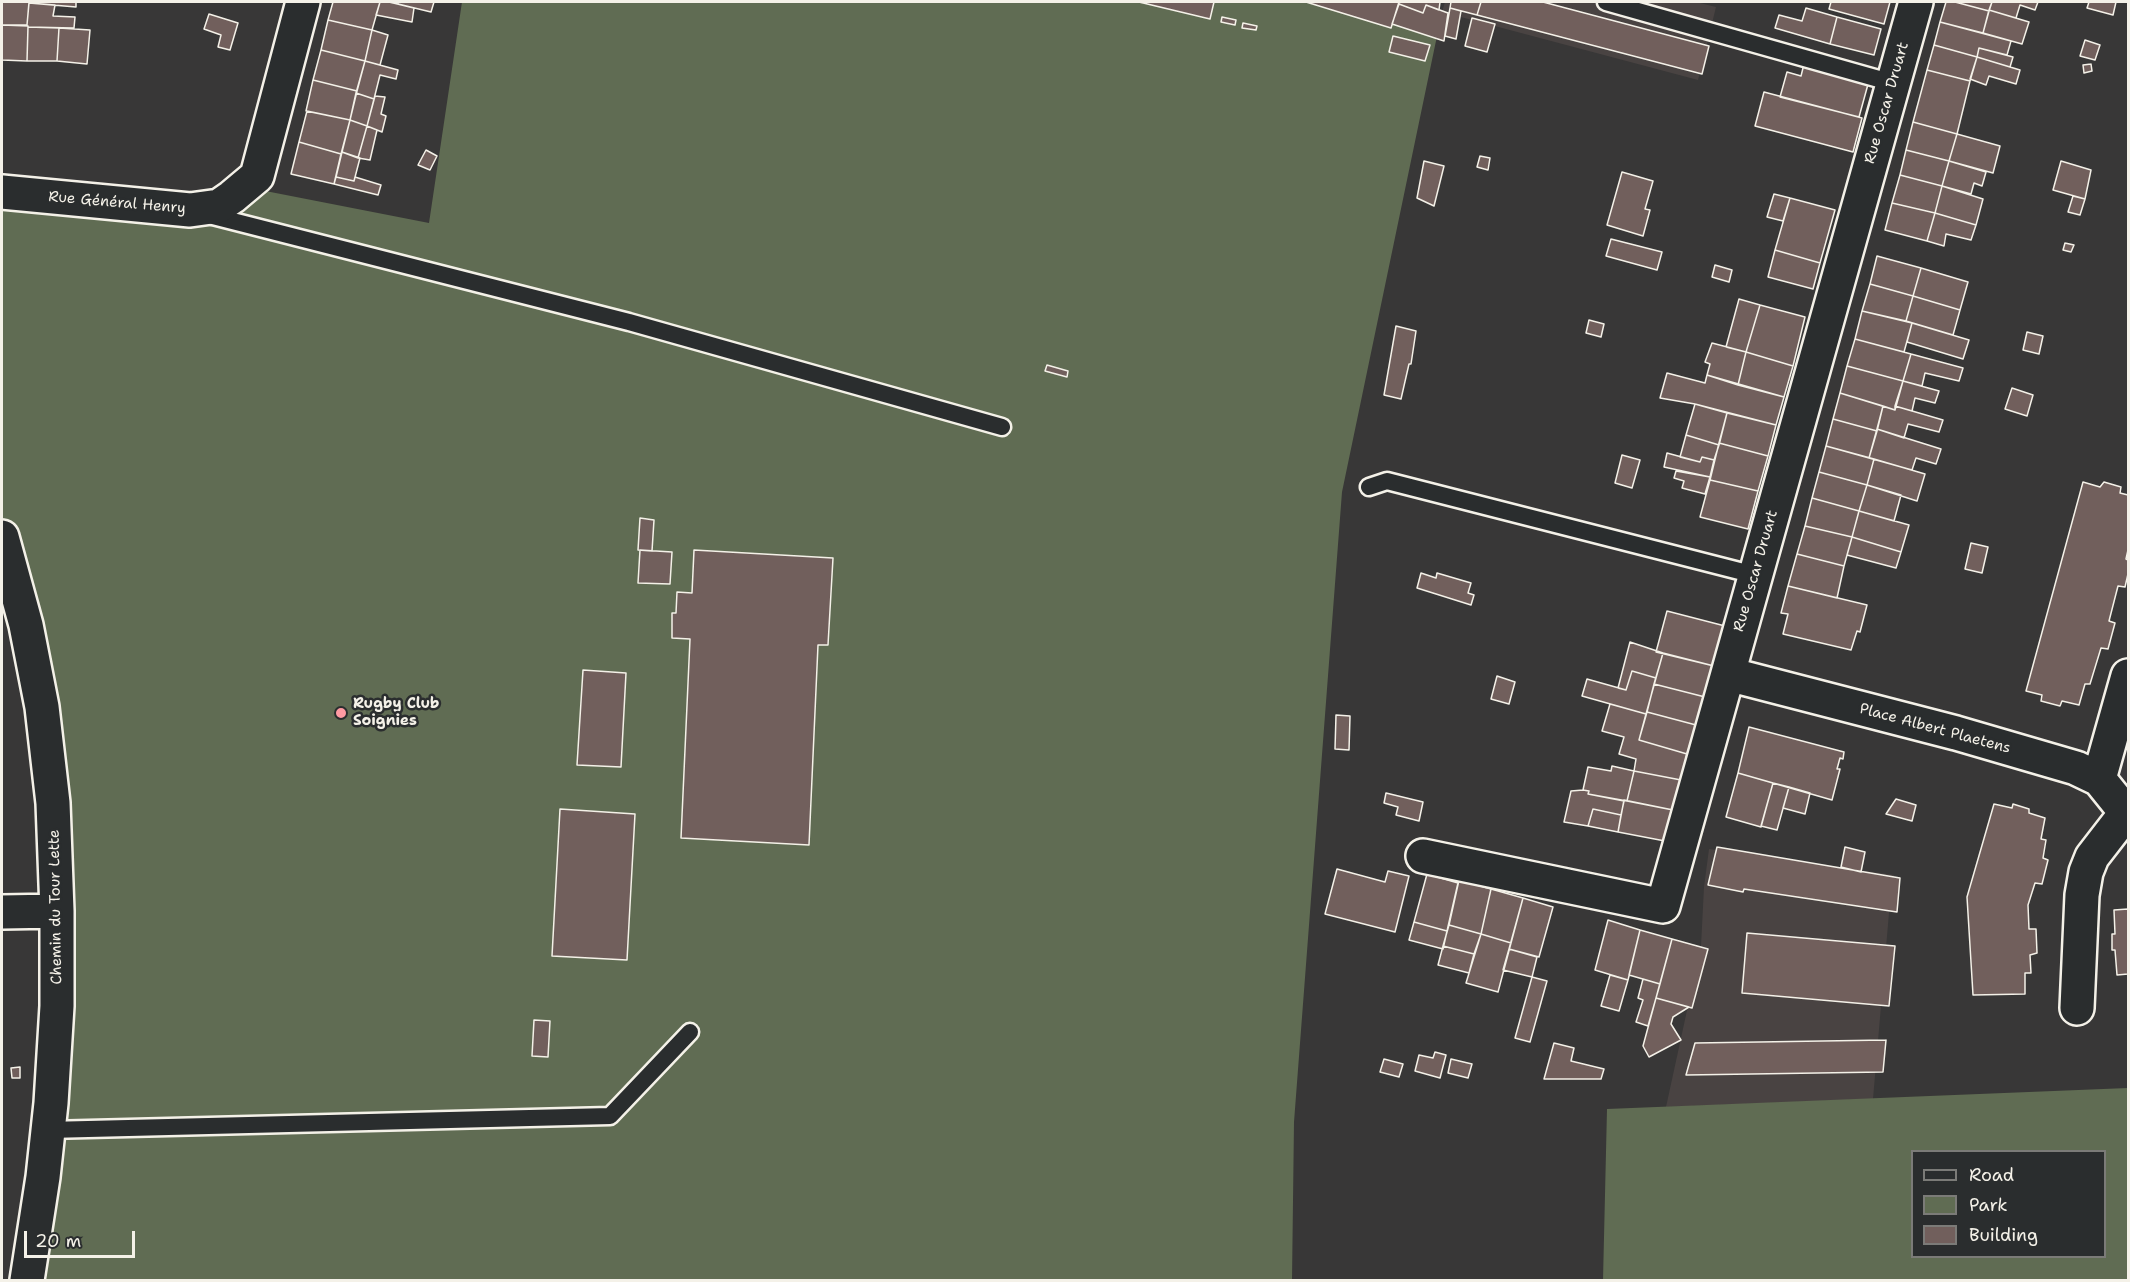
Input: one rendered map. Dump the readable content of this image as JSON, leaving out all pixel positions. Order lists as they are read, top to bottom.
{
  "streets": {
    "street": [
      "Rue Oscar Druart",
      "Rue Général Henry",
      "Place Albert Plaetens",
      "Chemin du Tour Lette"
    ]
  },
  "crossings": [
    ["Rue Oscar Druart", "Place Albert Plaetens"]
  ],
  "places": ["Rugby Club Soignies"],
  "legend": ["Road", "Park", "Building"],
  "scale_bar": "20 m"
}
